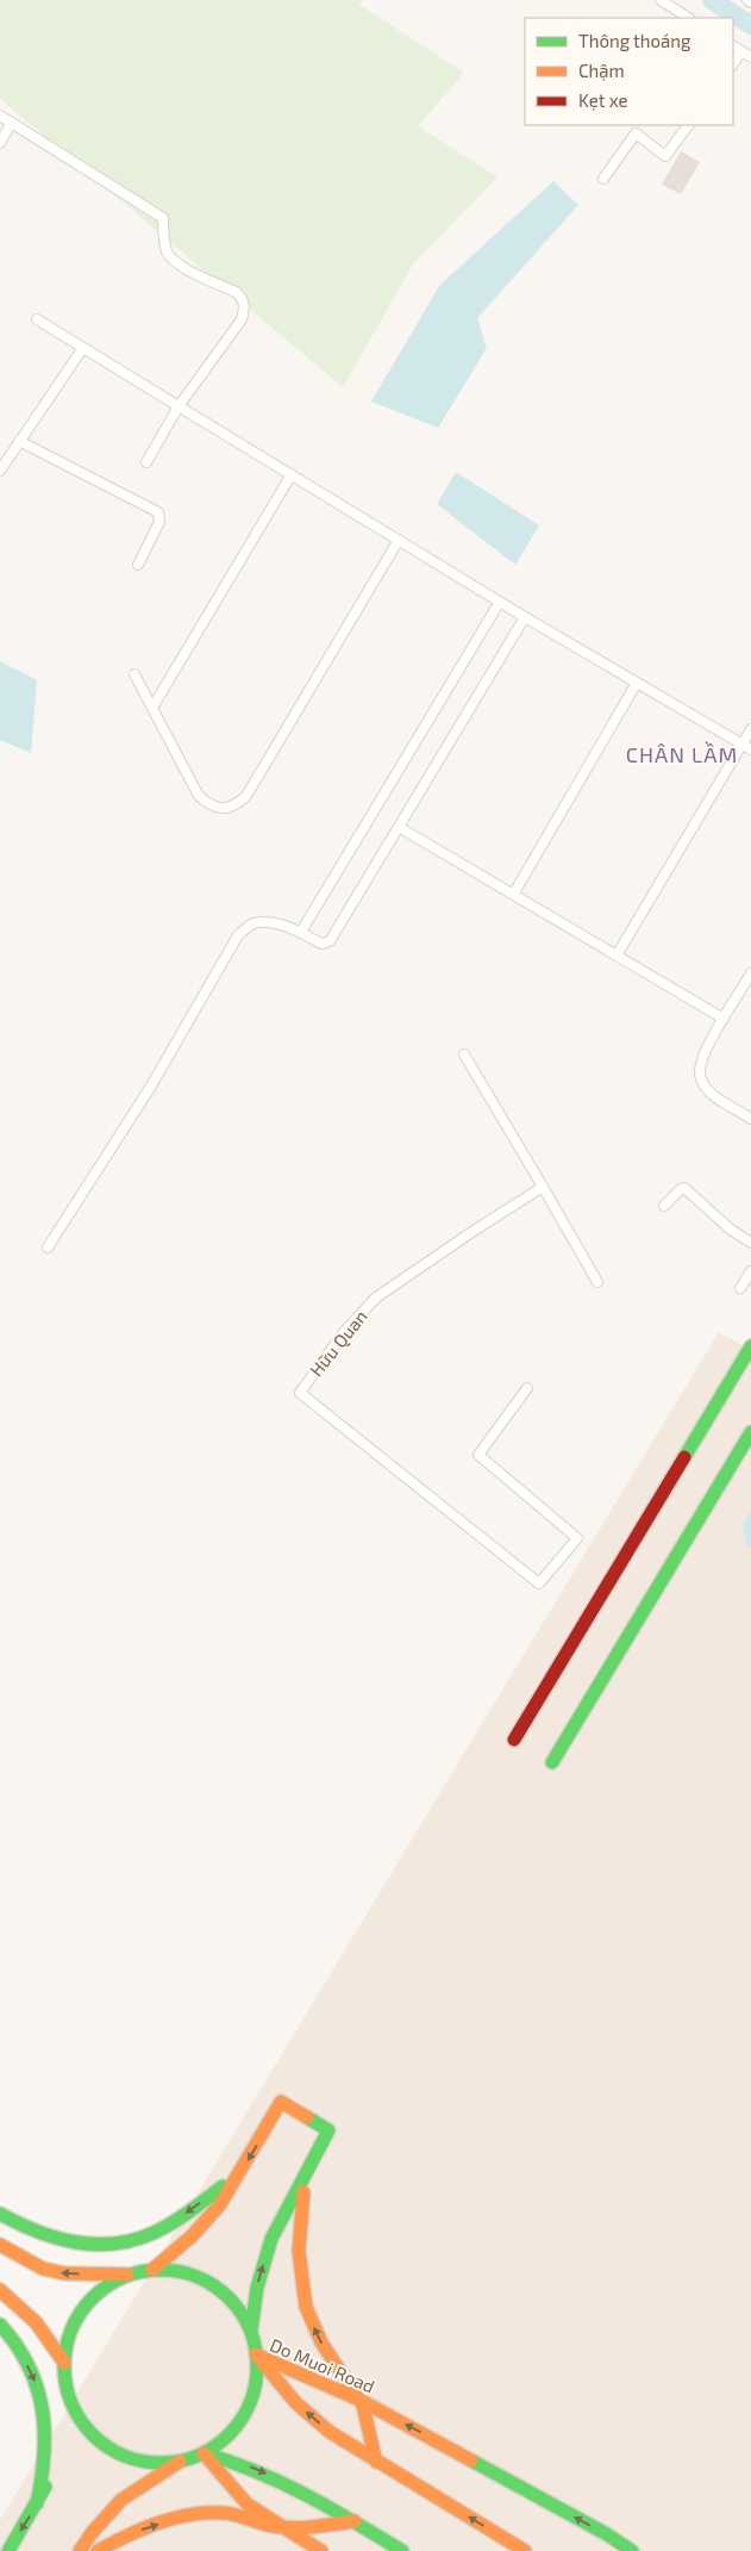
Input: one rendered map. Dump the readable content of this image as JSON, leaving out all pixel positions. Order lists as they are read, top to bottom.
{
  "streets": {
    "main road": ["Do Muoi Road"],
    "lane": ["Hữu Quan"]
  },
  "districts": ["CHÂN LẦM"],
  "legend": ["Thông thoáng", "Chậm", "Kẹt xe"]
}
